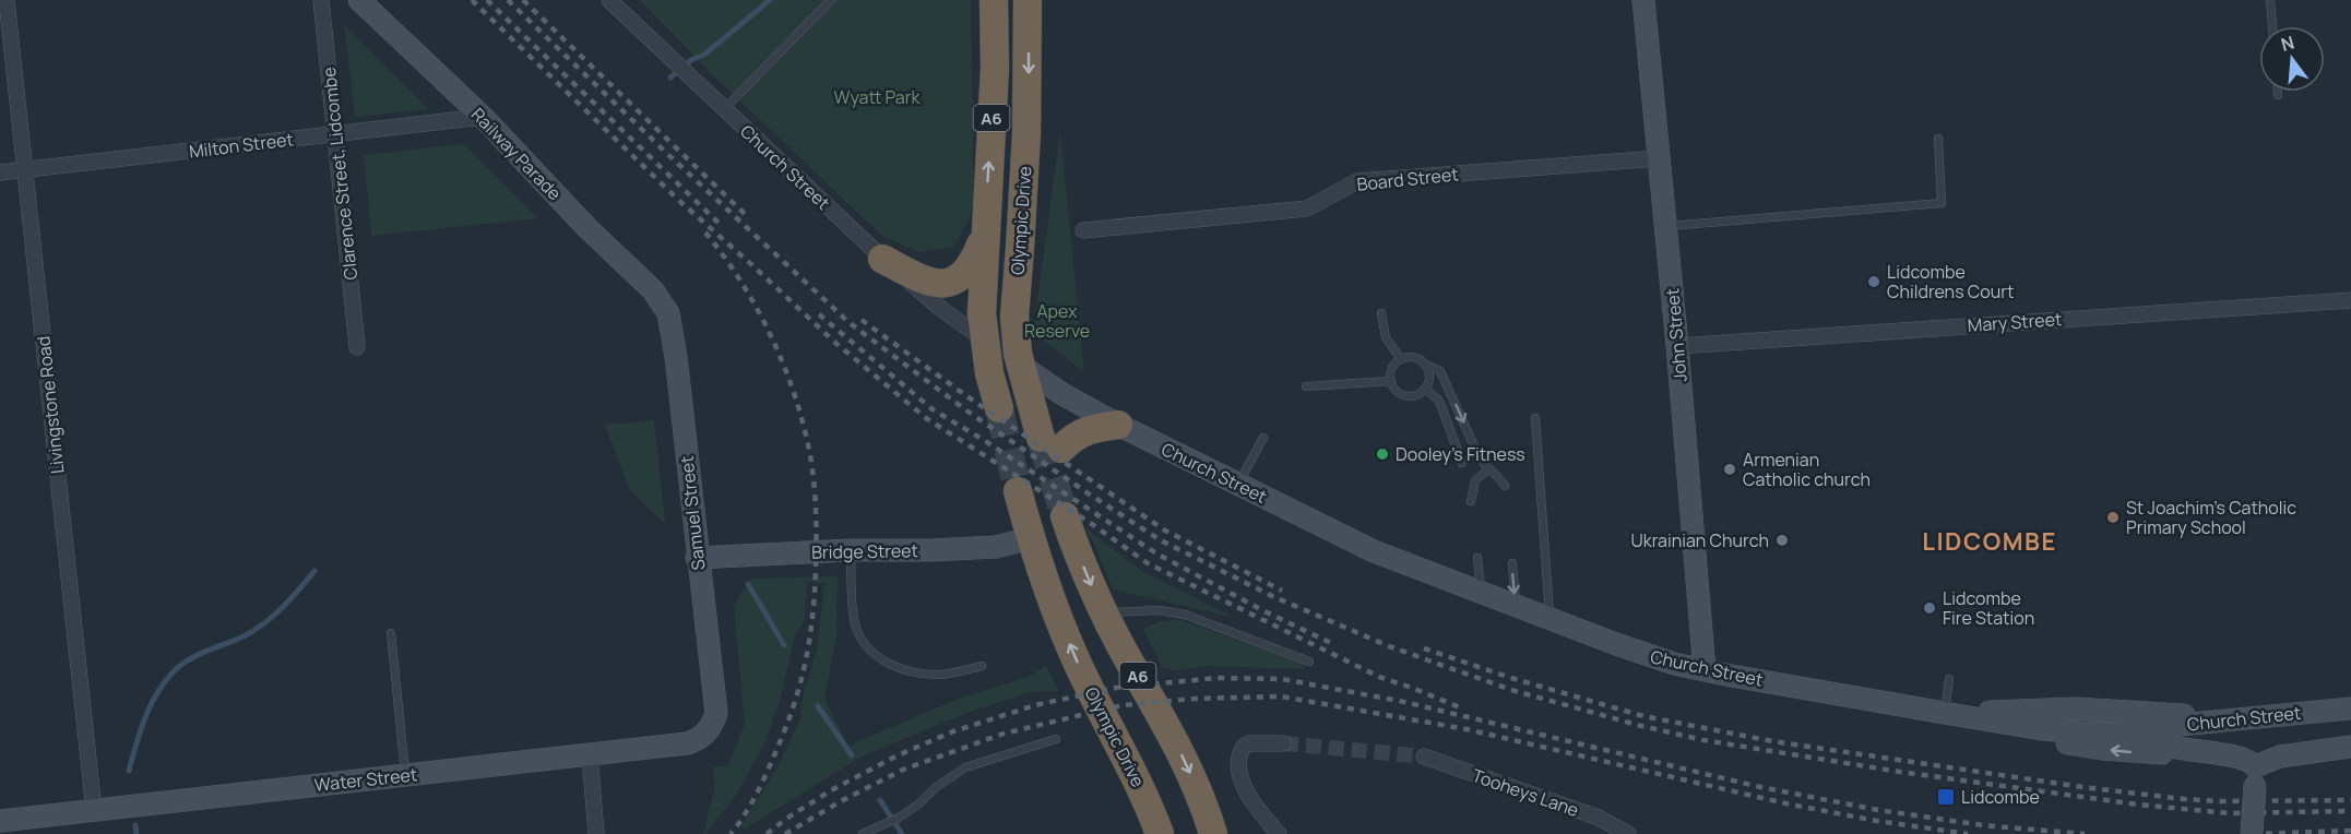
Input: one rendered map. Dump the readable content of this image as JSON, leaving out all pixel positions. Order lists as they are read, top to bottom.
{
  "streets": {
    "highway": ["A6", "Church Street", "Olympic Drive"],
    "street": [
      "Milton Street",
      "Railway Parade",
      "Clarence Street, Lidcombe",
      "Board Street",
      "Mary Street",
      "John Street",
      "Livingstone Road",
      "Samuel Street",
      "Bridge Street",
      "Water Street",
      "Tooheys Lane"
    ]
  },
  "crossings": [
    ["Milton Street", "Railway Parade"],
    ["Milton Street", "Clarence Street, Lidcombe"],
    ["Milton Street", "Livingstone Road"],
    ["Railway Parade", "Samuel Street"],
    ["Church Street", "Olympic Drive"],
    ["Church Street", "John Street"],
    ["Board Street", "John Street"],
    ["Olympic Drive", "Bridge Street"],
    ["Mary Street", "John Street"],
    ["Livingstone Road", "Water Street"],
    ["Samuel Street", "Bridge Street"],
    ["Samuel Street", "Water Street"]
  ],
  "districts": ["LIDCOMBE"],
  "parks": ["Wyatt Park", "Apex Reserve"],
  "places": {
    "other": [
      "Lidcombe Childrens Court",
      "Dooley's Fitness",
      "Armenian Catholic church",
      "St Joachim's Catholic Primary School",
      "Ukrainian Church",
      "Lidcombe Fire Station"
    ],
    "transit": ["Lidcombe"]
  },
  "north": "top"
}
